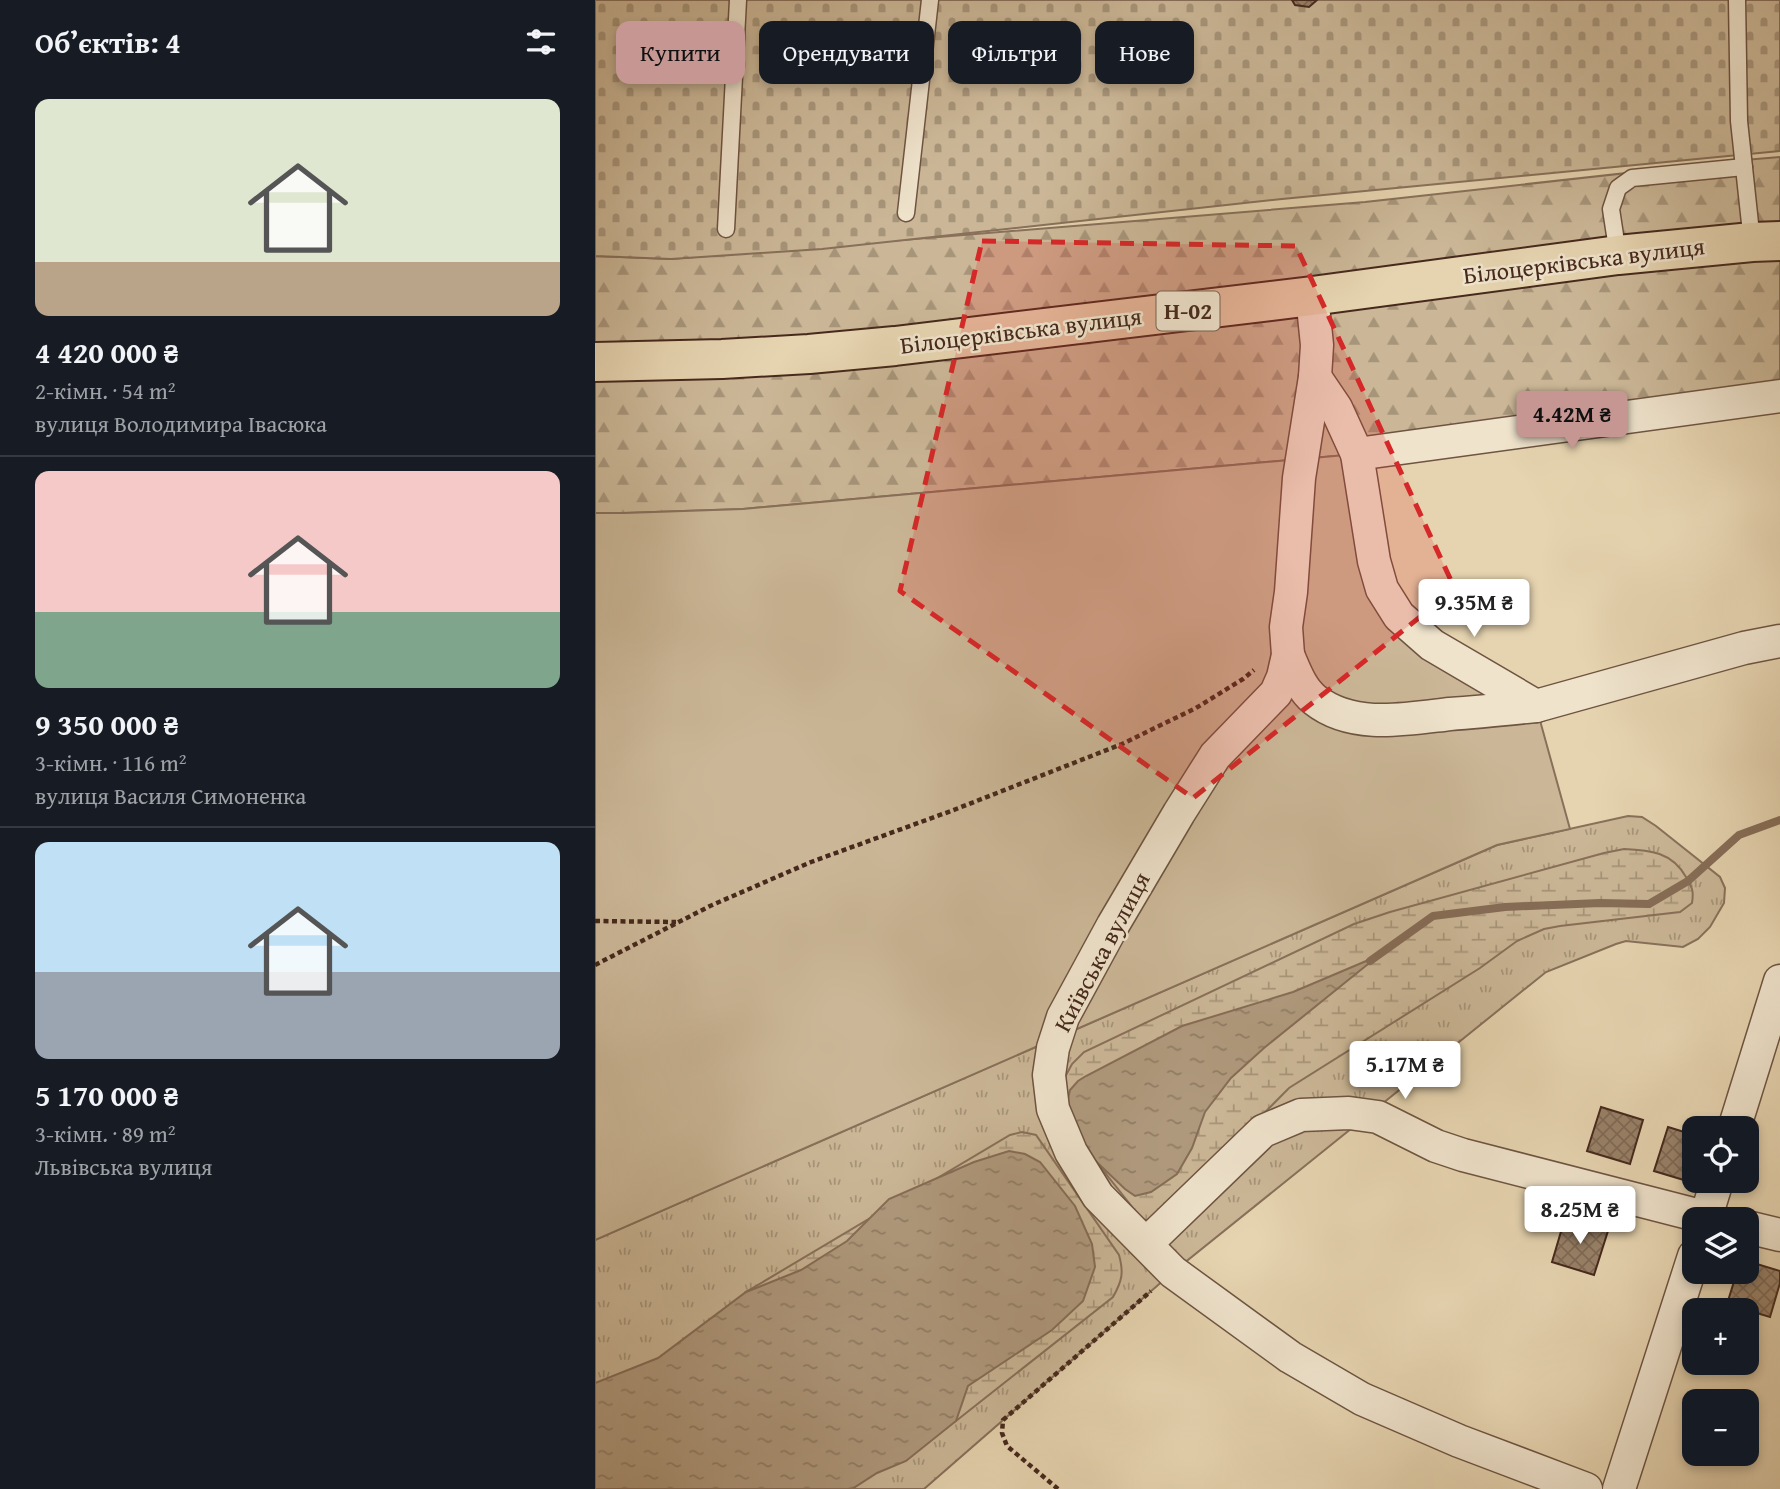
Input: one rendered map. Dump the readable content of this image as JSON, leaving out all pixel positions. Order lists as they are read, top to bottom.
{
  "streets": {
    "main road": ["Білоцерківська вулиця", "Н-02"],
    "street": ["Київська вулиця"]
  },
  "crossings": [
    ["Білоцерківська вулиця", "Київська вулиця"]
  ],
  "page": {
    "heading": "Об’єктів: 4",
    "chip": [
      "Купити",
      "Орендувати",
      "Фільтри",
      "Нове"
    ],
    "list": [
      {
        "name": "4 420 000 ₴",
        "note": "2-кімн. · 54 m² · вулиця Володимира Івасюка"
      },
      {
        "name": "9 350 000 ₴",
        "note": "3-кімн. · 116 m² · вулиця Василя Симоненка"
      },
      {
        "name": "5 170 000 ₴",
        "note": "3-кімн. · 89 m² · Львівська вулиця"
      }
    ],
    "price": [
      "4.42M ₴",
      "9.35M ₴",
      "5.17M ₴",
      "8.25M ₴"
    ],
    "map_buttons": ["+", "−"]
  }
}
